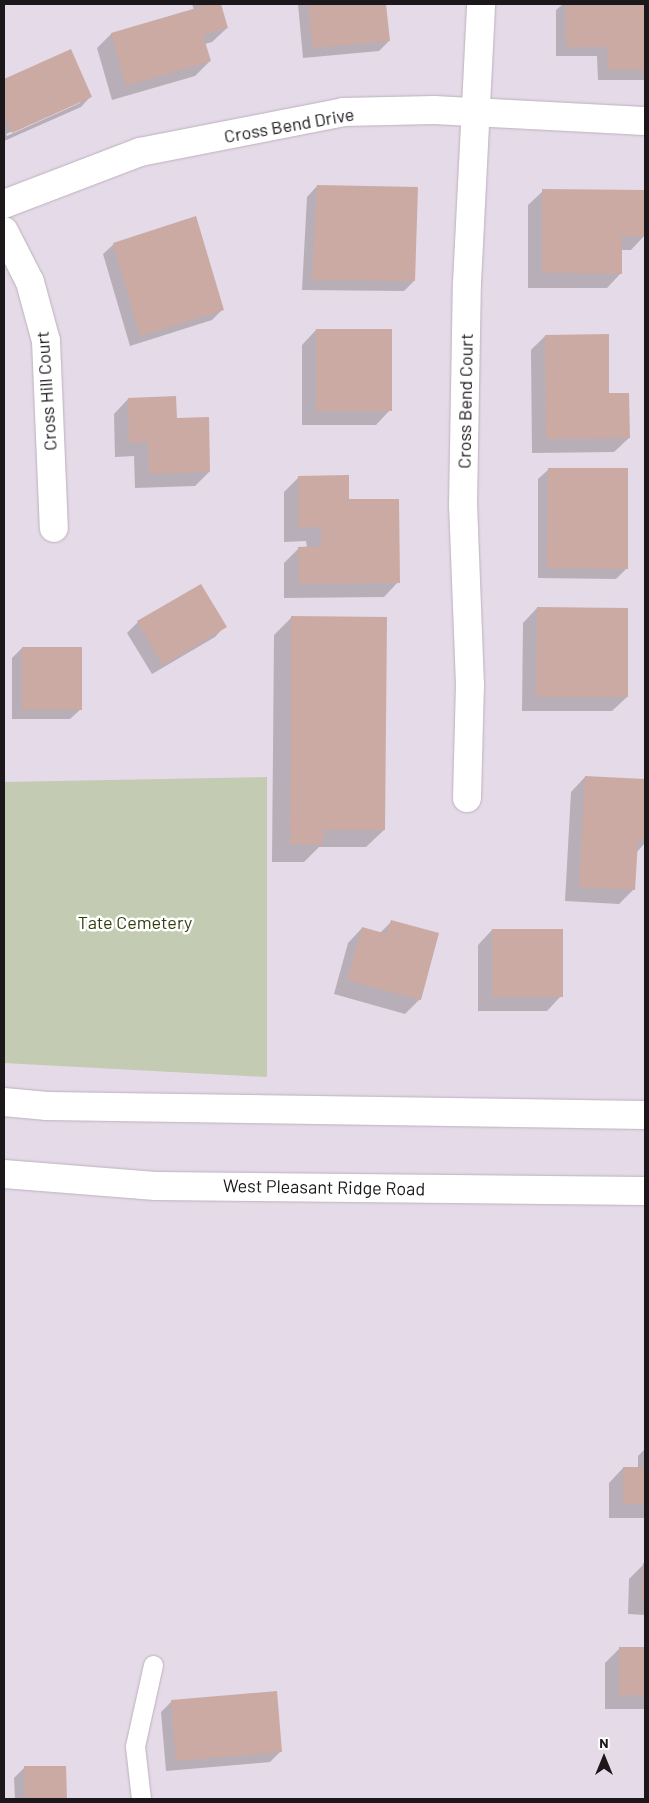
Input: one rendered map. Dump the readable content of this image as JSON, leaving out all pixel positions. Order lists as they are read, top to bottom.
{
  "streets": {
    "street": [
      "Cross Bend Drive",
      "Cross Hill Court",
      "Cross Bend Court",
      "West Pleasant Ridge Road"
    ]
  },
  "crossings": [
    ["Cross Bend Drive", "Cross Bend Court"]
  ],
  "parks": ["Tate Cemetery"],
  "north": "top"
}
